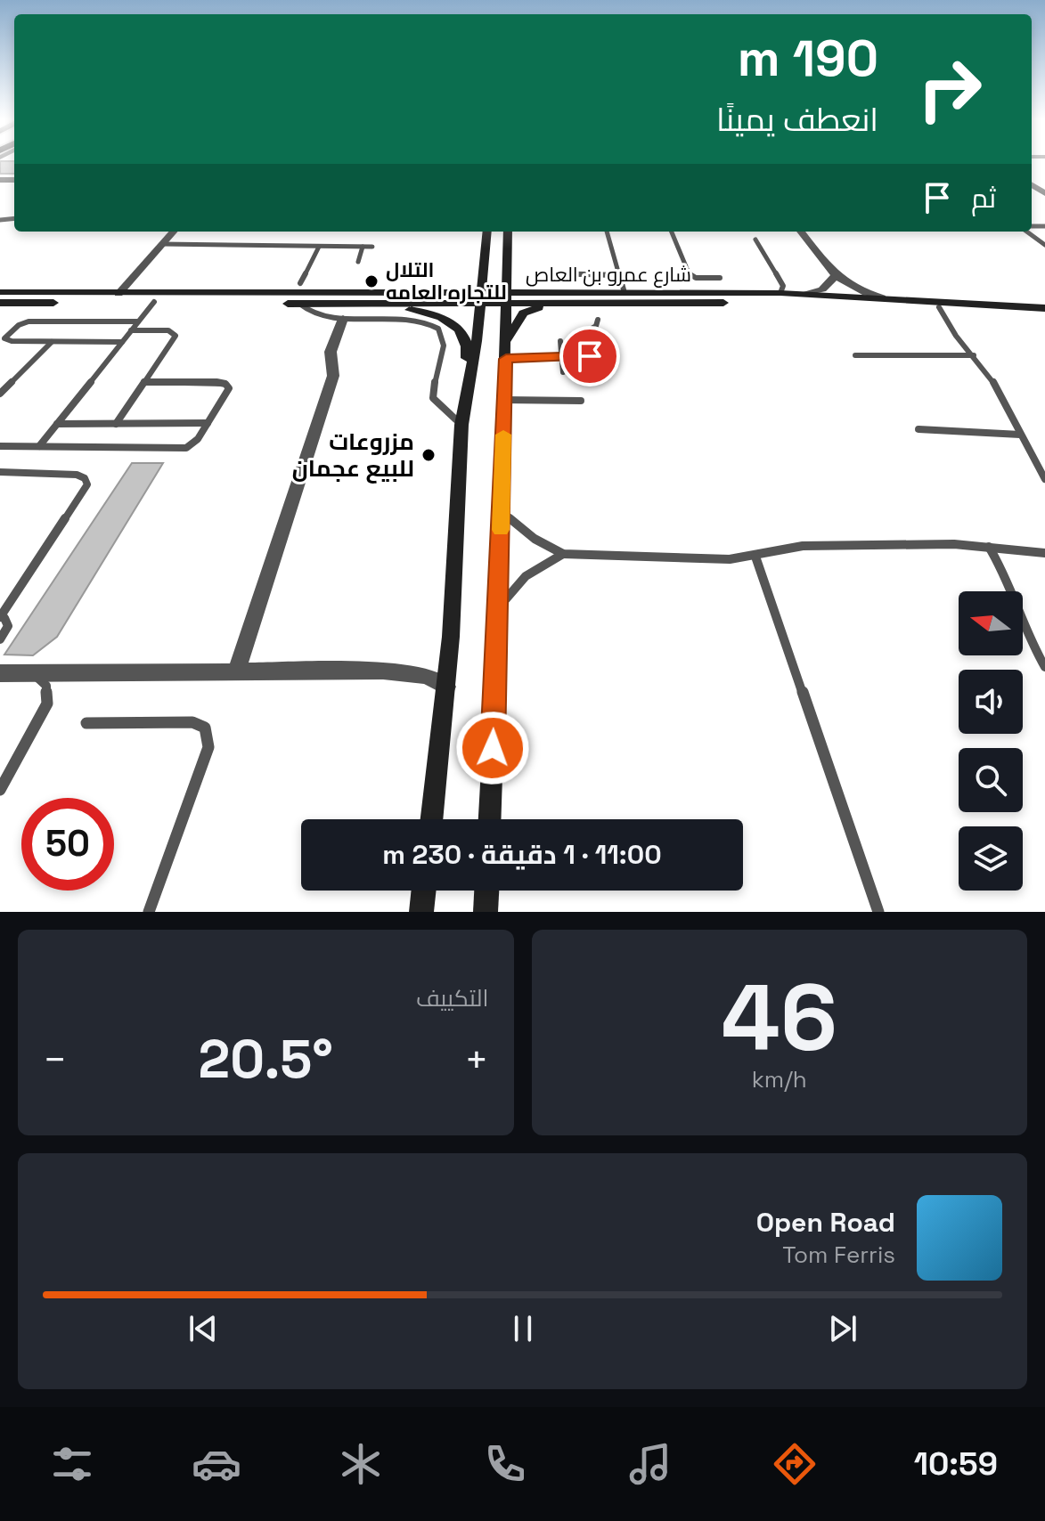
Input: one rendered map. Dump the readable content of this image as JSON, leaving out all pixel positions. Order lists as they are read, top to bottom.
{
  "streets": {
    "main road": ["شارع عمرو بن العاص"]
  },
  "places": ["التلال للتجاره العامه", "مزروعات للبيع عجمان"],
  "north": "left",
  "page": {
    "turn": ["190 m", "انعطف يمينًا"],
    "then": "ثم",
    "limit": "50",
    "trip": "11:00 · 1 دقيقة · 230 m",
    "tile": [
      ["46", "km/h"],
      "التكييف"
    ],
    "heat": ["−", "20.5°", "+"],
    "song": ["Open Road", "Tom Ferris"],
    "tabs": "10:59"
  }
}
